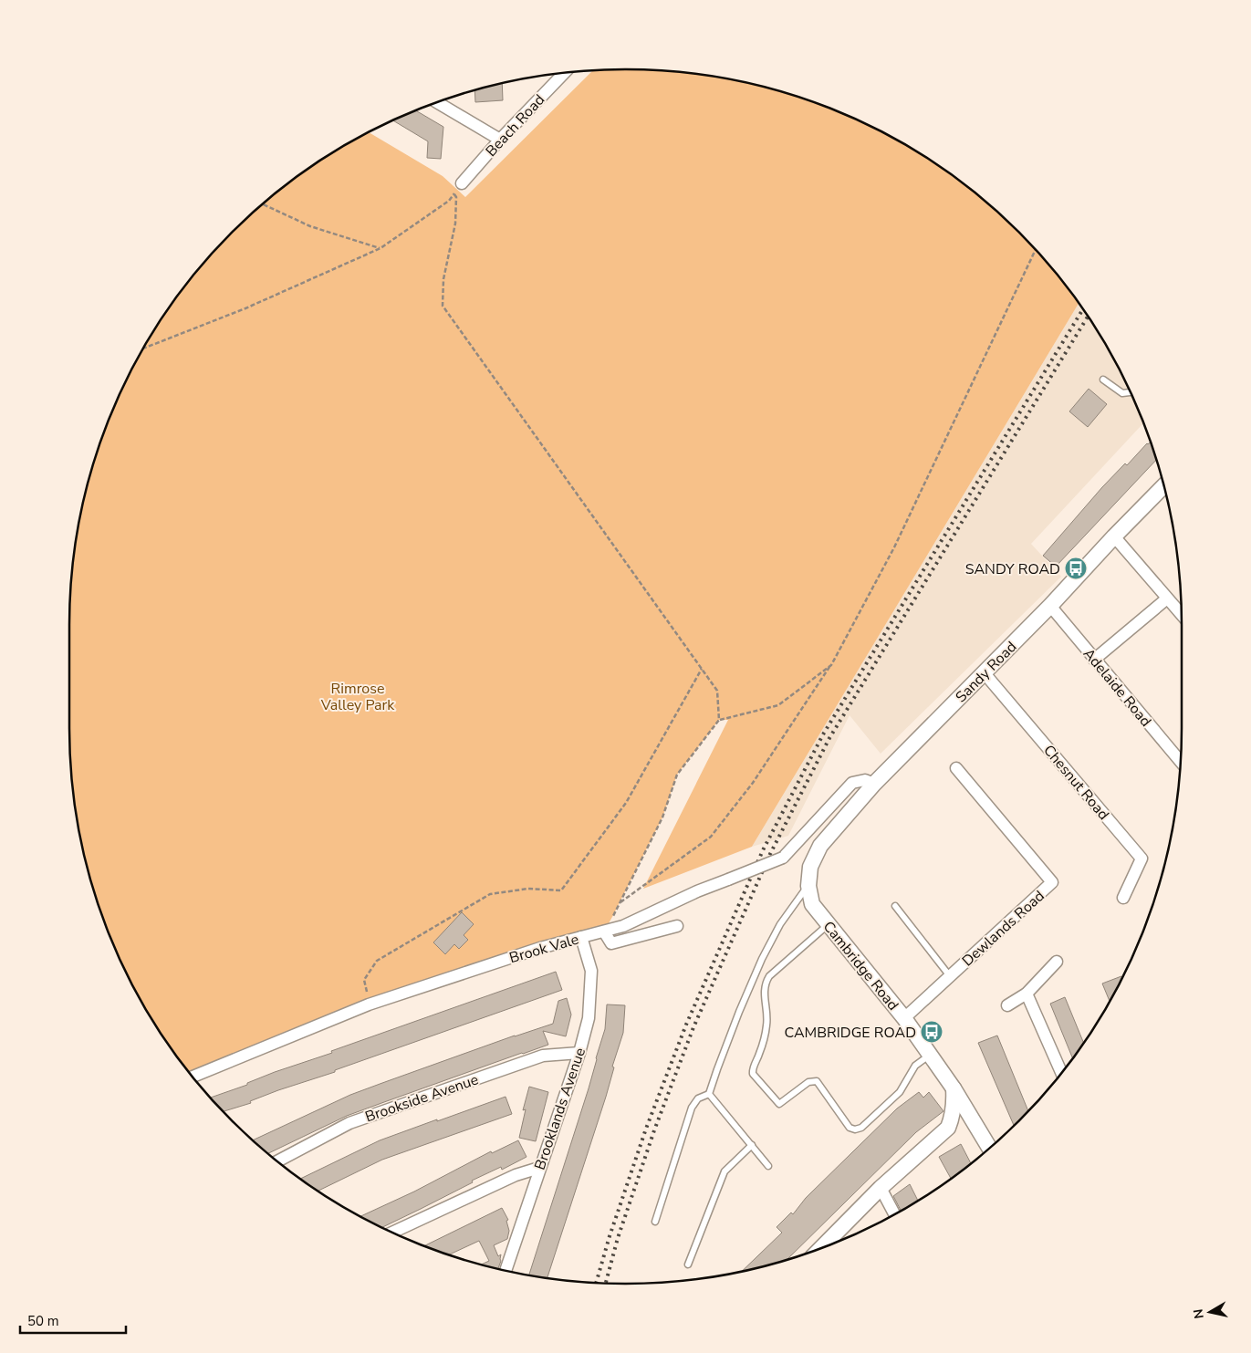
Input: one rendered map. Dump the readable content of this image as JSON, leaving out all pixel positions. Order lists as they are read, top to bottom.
{
  "streets": {
    "main road": ["Sandy Road", "Cambridge Road"],
    "street": [
      "Beach Road",
      "Adelaide Road",
      "Chesnut Road",
      "Dewlands Road",
      "Brook Vale",
      "Brookside Avenue",
      "Brooklands Avenue"
    ]
  },
  "crossings": [
    ["Sandy Road", "Adelaide Road"],
    ["Sandy Road", "Chesnut Road"],
    ["Sandy Road", "Brook Vale"],
    ["Sandy Road", "Cambridge Road"],
    ["Dewlands Road", "Cambridge Road"],
    ["Brook Vale", "Brooklands Avenue"],
    ["Brookside Avenue", "Brooklands Avenue"]
  ],
  "parks": ["Rimrose Valley Park"],
  "places": {
    "bus stop": ["SANDY ROAD", "CAMBRIDGE ROAD"]
  },
  "scale_bar": "50 m",
  "north": "left"
}
